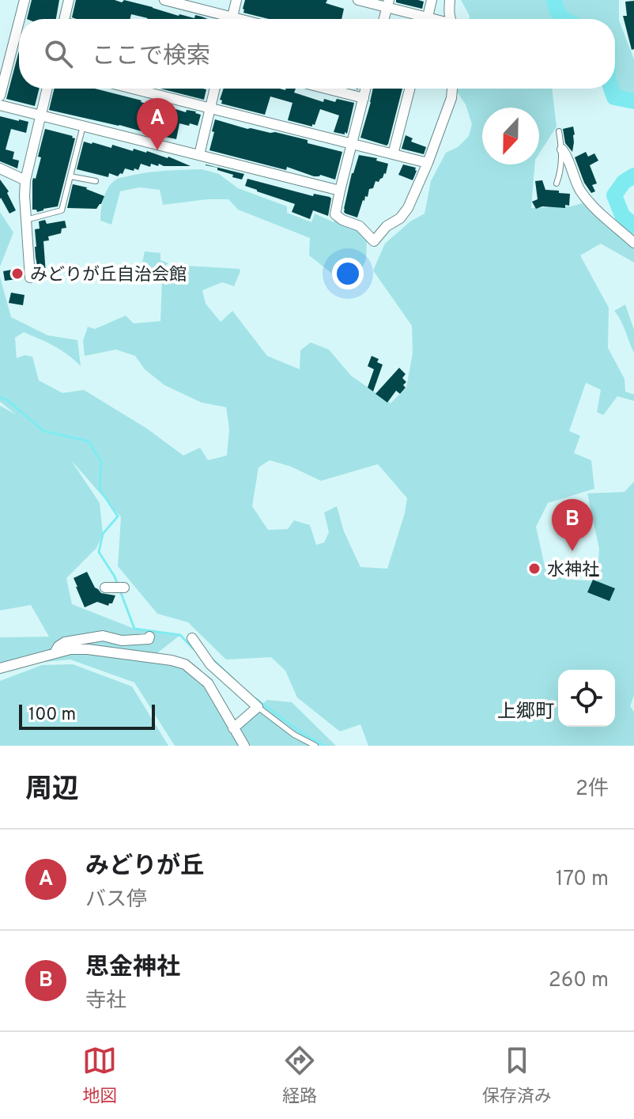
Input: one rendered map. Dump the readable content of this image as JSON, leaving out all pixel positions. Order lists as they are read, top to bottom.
{
  "districts": ["上郷町"],
  "places": ["みどりが丘自治会館", "水神社"],
  "scale_bar": "100 m",
  "north": "bottom",
  "page": {
    "search": "ここで検索",
    "pins": ["A", "B"],
    "scale": "100 m",
    "heading": ["周辺", "2件"],
    "list": [
      {
        "mark": "A",
        "name": "みどりが丘",
        "note": "バス停",
        "value": "170 m"
      },
      {
        "mark": "B",
        "name": "思金神社",
        "note": "寺社",
        "value": "260 m"
      }
    ],
    "nav": ["地図", "経路", "保存済み"]
  }
}
